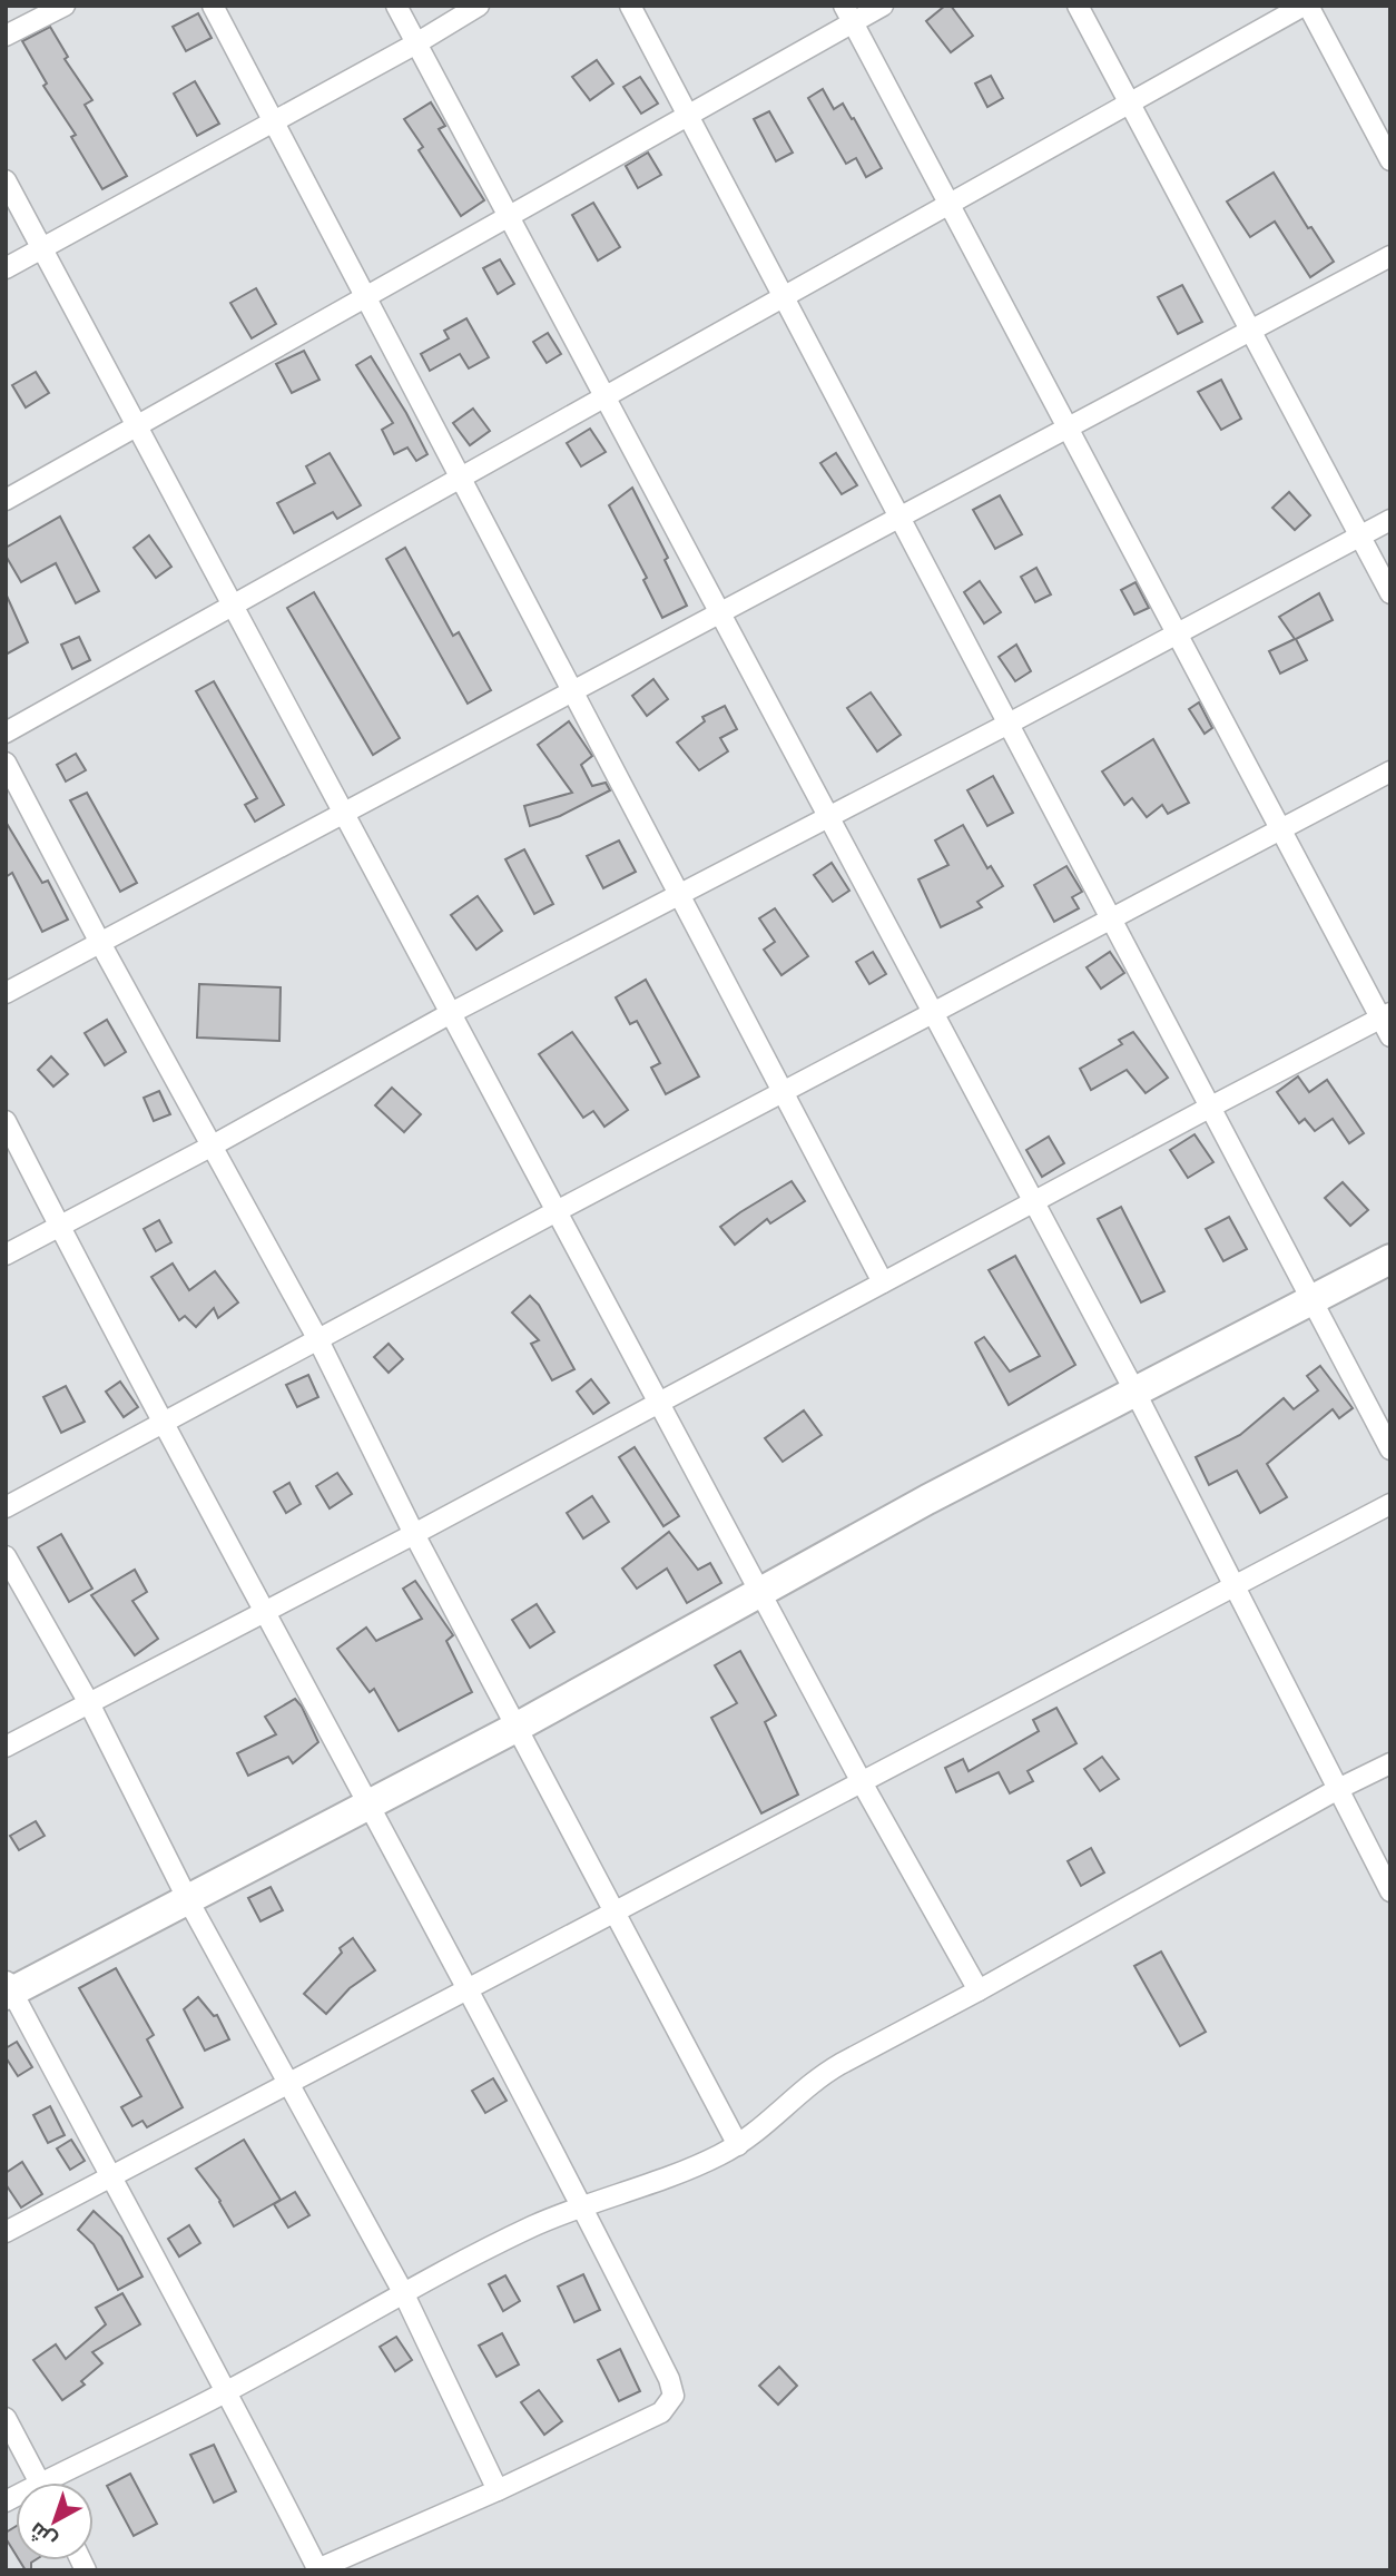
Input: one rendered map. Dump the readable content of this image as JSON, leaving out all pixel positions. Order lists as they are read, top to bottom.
{
  "north": "bottom left"
}
